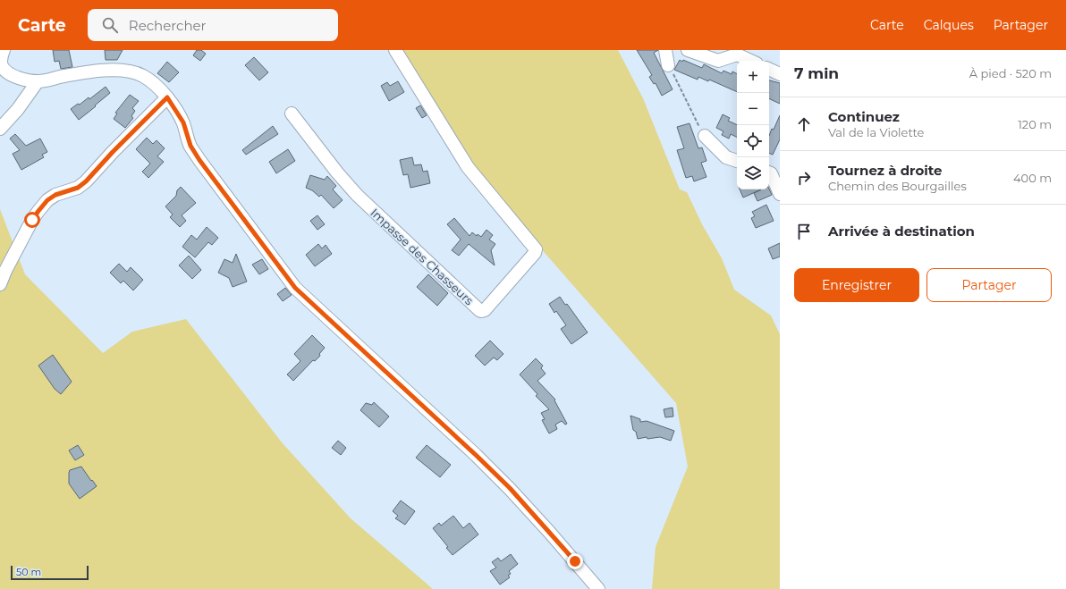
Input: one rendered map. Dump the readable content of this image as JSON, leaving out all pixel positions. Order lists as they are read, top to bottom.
{
  "streets": {
    "street": ["Impasse des Chasseurs"]
  },
  "scale_bar": "50 m",
  "page": {
    "header": "Carte",
    "search": "Rechercher",
    "nav": ["Carte", "Calques", "Partager"],
    "heading": ["7 min", "À pied · 520 m"],
    "map_buttons": ["+", "−"],
    "list": [
      ["Continuez", "Val de la Violette", "120 m"],
      ["Tournez à droite", "Chemin des Bourgailles", "400 m"],
      "Arrivée à destination"
    ],
    "buttons": ["Enregistrer", "Partager"],
    "scale": "50 m"
  }
}
